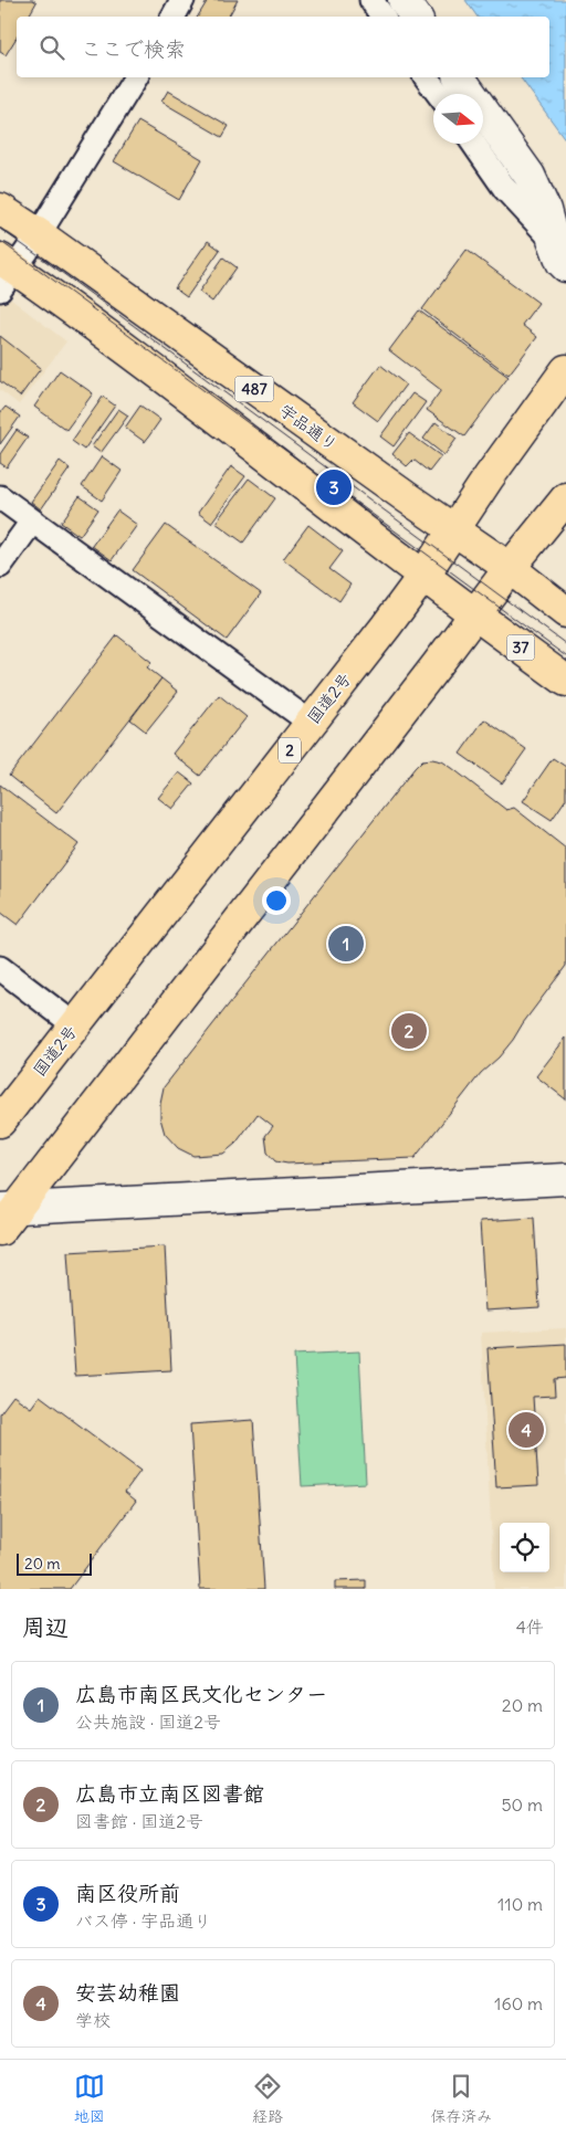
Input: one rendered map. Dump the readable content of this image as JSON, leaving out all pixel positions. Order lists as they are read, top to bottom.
{
  "streets": {
    "main road": [
      "487",
      "宇品通り",
      "37",
      "国道2号",
      "2"
    ]
  },
  "crossings": [
    ["宇品通り", "国道2号"]
  ],
  "scale_bar": "20 m",
  "north": "right",
  "page": {
    "search": "ここで検索",
    "pins": [
      "3",
      "1",
      "2",
      "4"
    ],
    "scale": "20 m",
    "heading": ["周辺", "4件"],
    "list": [
      {
        "mark": "1",
        "name": "広島市南区民文化センター",
        "note": "公共施設 · 国道2号",
        "value": "20 m"
      },
      {
        "mark": "2",
        "name": "広島市立南区図書館",
        "note": "図書館 · 国道2号",
        "value": "50 m"
      },
      {
        "mark": "3",
        "name": "南区役所前",
        "note": "バス停 · 宇品通り",
        "value": "110 m"
      },
      {
        "mark": "4",
        "name": "安芸幼稚園",
        "note": "学校",
        "value": "160 m"
      }
    ],
    "nav": ["地図", "経路", "保存済み"]
  }
}
